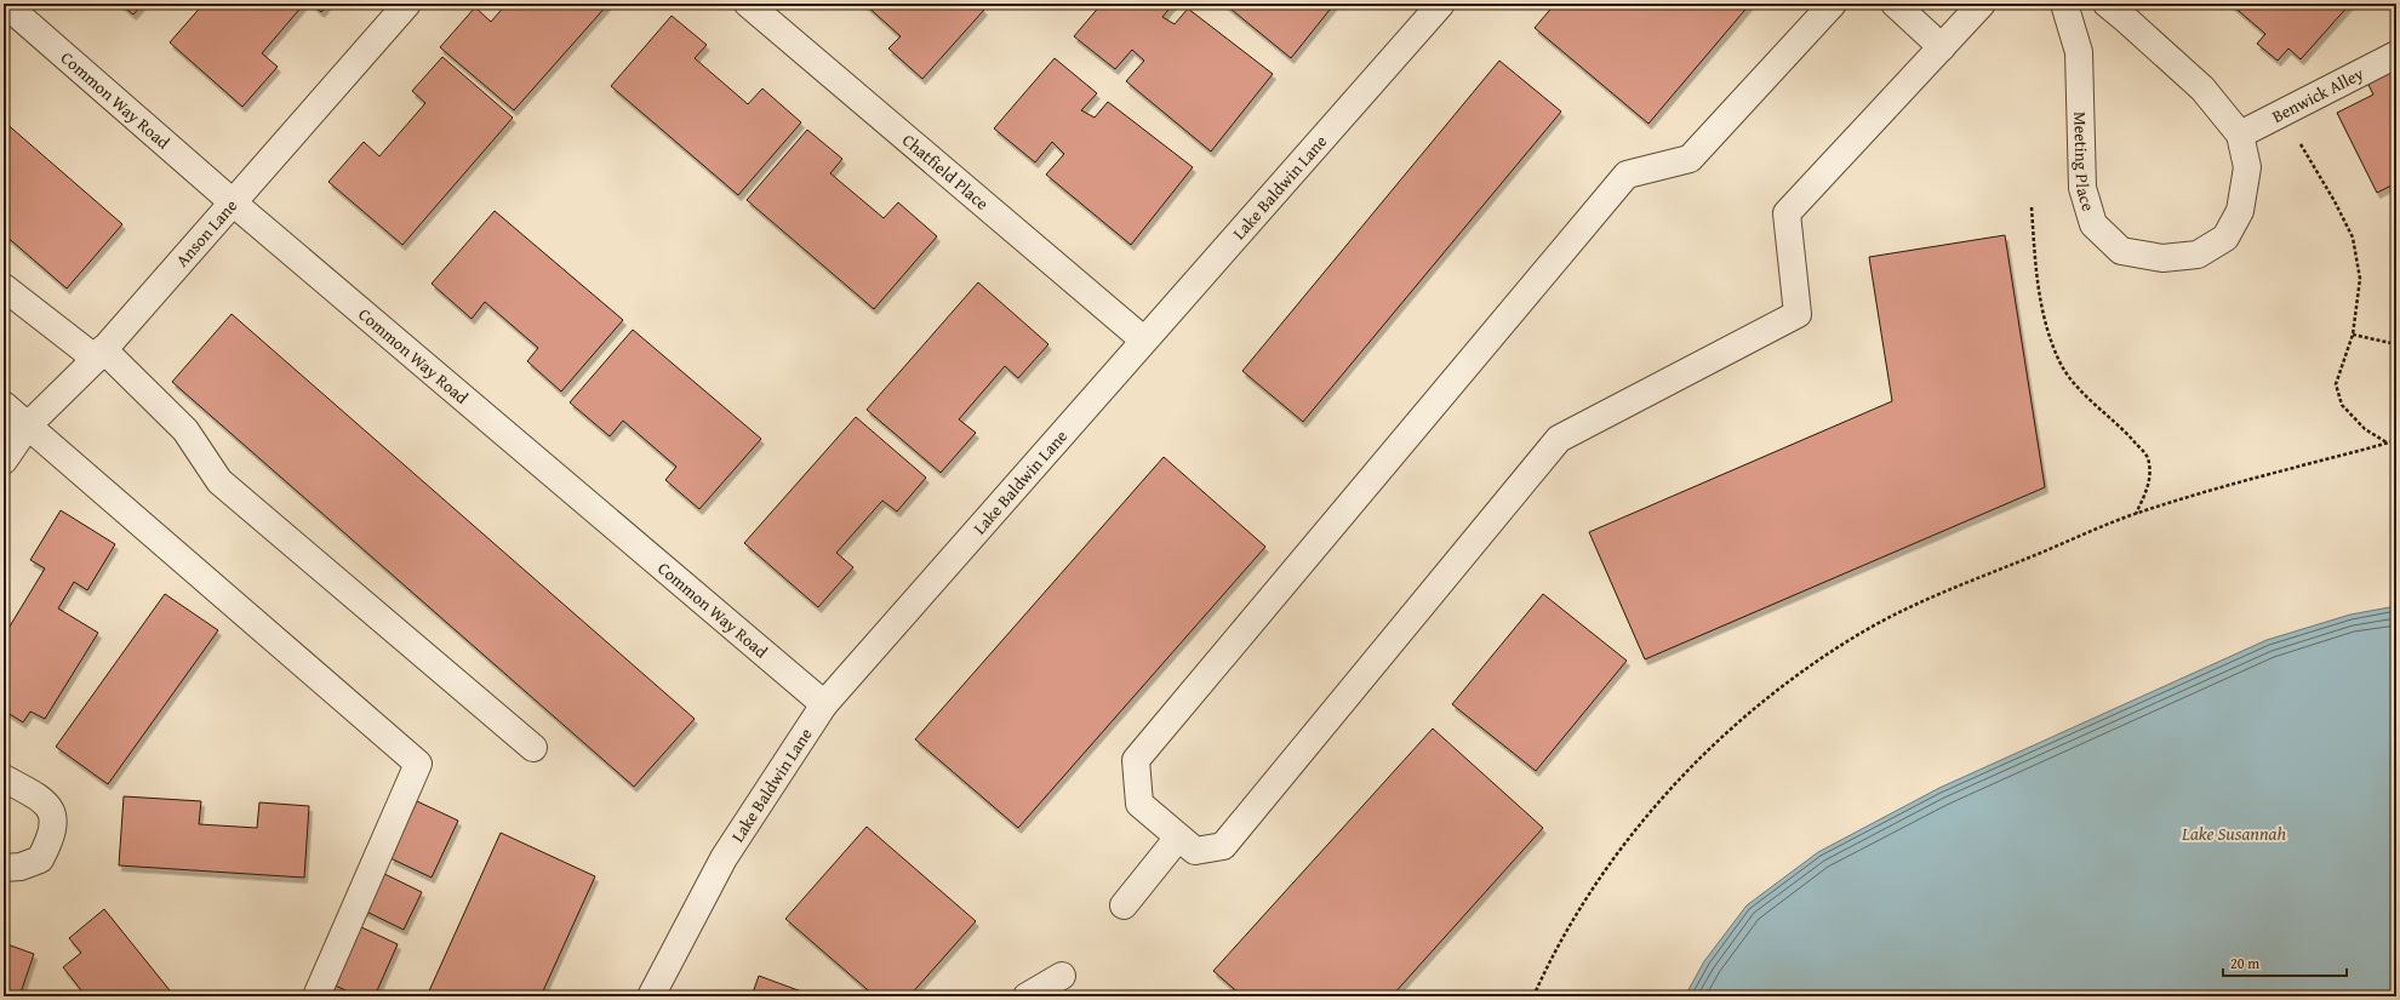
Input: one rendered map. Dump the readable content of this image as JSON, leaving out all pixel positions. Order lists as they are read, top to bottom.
{
  "streets": {
    "street": [
      "Benwick Alley",
      "Common Way Road",
      "Meeting Place",
      "Chatfield Place",
      "Lake Baldwin Lane",
      "Anson Lane"
    ]
  },
  "crossings": [
    ["Benwick Alley", "Meeting Place"],
    ["Common Way Road", "Lake Baldwin Lane"],
    ["Common Way Road", "Anson Lane"],
    ["Chatfield Place", "Lake Baldwin Lane"]
  ],
  "water": ["Lake Susannah"],
  "scale_bar": "20 m"
}
